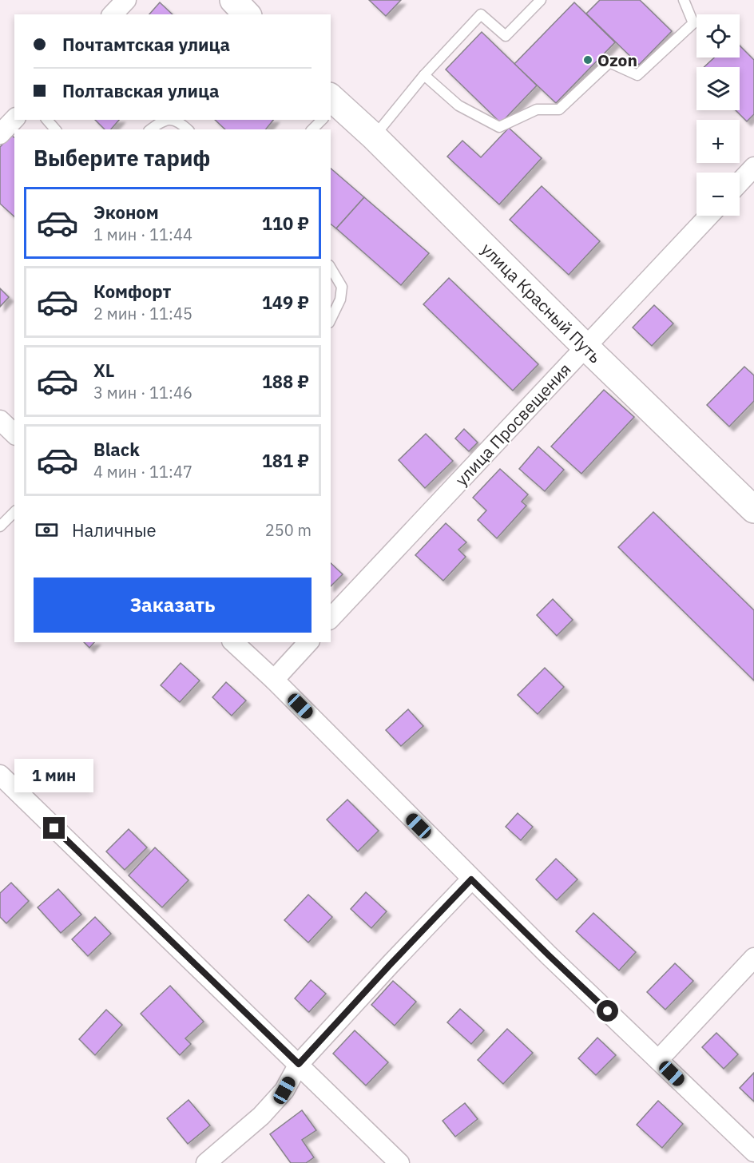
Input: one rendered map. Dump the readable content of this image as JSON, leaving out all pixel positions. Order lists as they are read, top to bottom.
{
  "streets": {
    "street": ["улица Красный Путь", "улица Просвещения"]
  },
  "crossings": [
    ["улица Красный Путь", "улица Просвещения"]
  ],
  "places": ["Ozon"],
  "page": {
    "map_buttons": ["+", "−"],
    "banner": ["Почтамтская улица", "Полтавская улица"],
    "heading": "Выберите тариф",
    "list": [
      {
        "name": "Эконом",
        "note": "1 мин · 11:44",
        "value": "110 ₽"
      },
      {
        "name": "Комфорт",
        "note": "2 мин · 11:45",
        "value": "149 ₽"
      },
      {
        "name": "XL",
        "note": "3 мин · 11:46",
        "value": "188 ₽"
      },
      {
        "name": "Black",
        "note": "4 мин · 11:47",
        "value": "181 ₽"
      }
    ],
    "pay": ["Наличные", "250 m"],
    "buttons": "Заказать",
    "bubble": "1 мин"
  }
}
